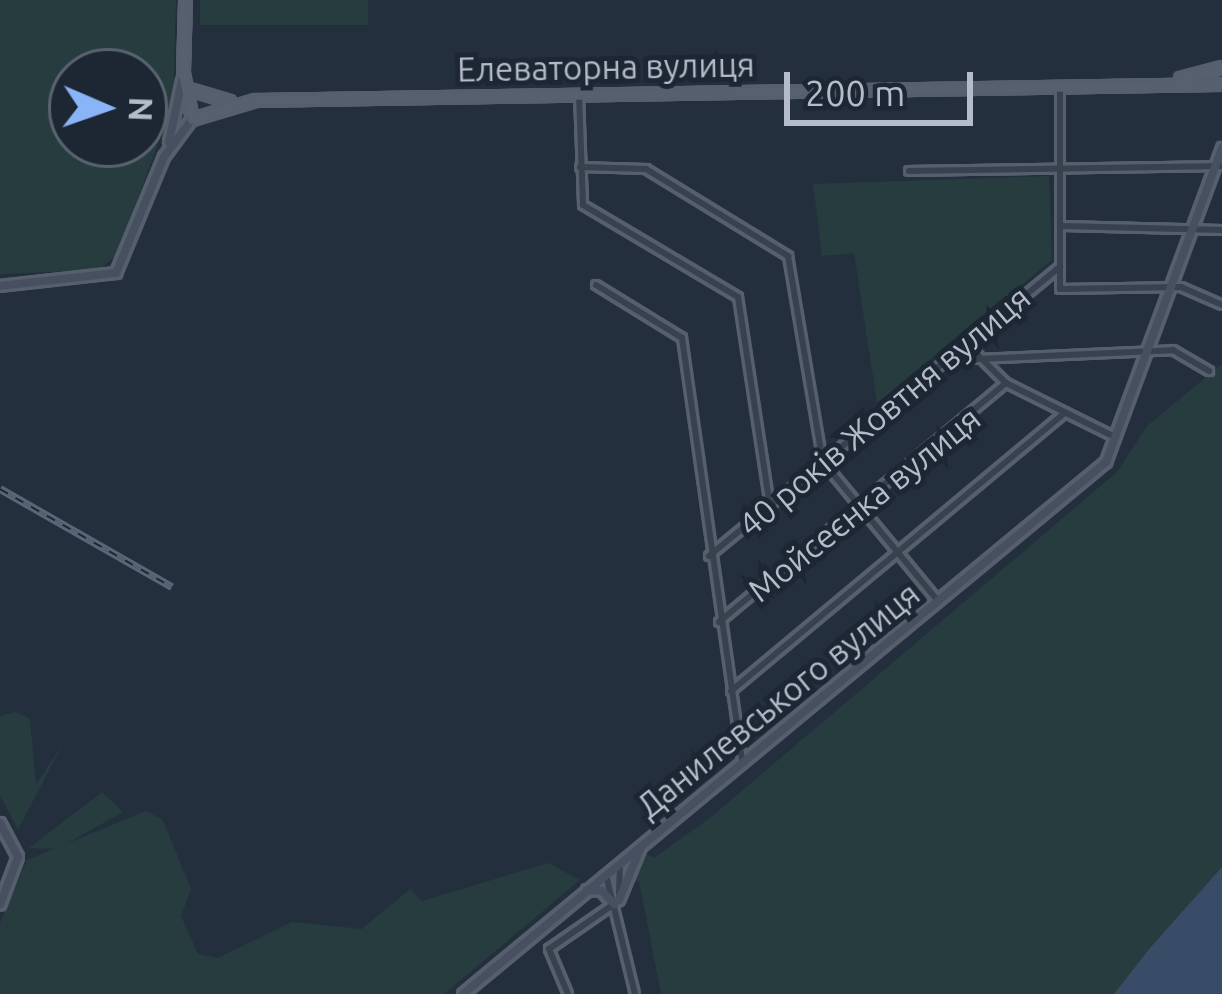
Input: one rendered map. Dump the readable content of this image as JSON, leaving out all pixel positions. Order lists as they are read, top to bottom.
{
  "streets": {
    "main road": ["Елеваторна вулиця"],
    "street": ["40 років Жовтня вулиця", "Мойсеєнка вулиця", "Данилевського вулиця"]
  },
  "crossings": [
    ["Елеваторна вулиця", "40 років Жовтня вулиця"]
  ],
  "scale_bar": "200 m",
  "north": "right"
}
